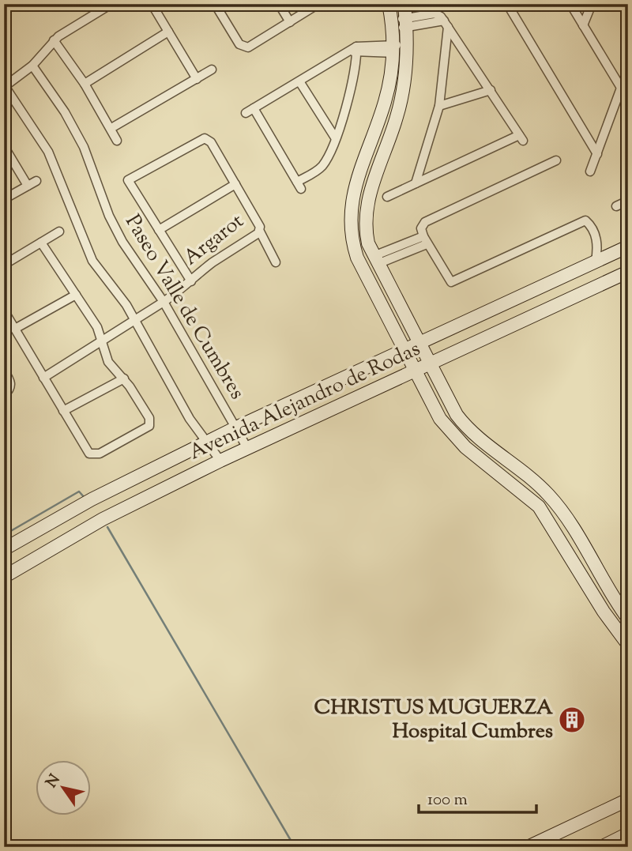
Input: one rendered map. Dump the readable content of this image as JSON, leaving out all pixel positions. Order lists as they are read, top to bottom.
{
  "streets": {
    "street": ["Argarot", "Paseo Valle de Cumbres", "Avenida Alejandro de Rodas"]
  },
  "crossings": [
    ["Argarot", "Paseo Valle de Cumbres"],
    ["Paseo Valle de Cumbres", "Avenida Alejandro de Rodas"]
  ],
  "places": {
    "building": ["CHRISTUS MUGUERZA Hospital Cumbres"]
  },
  "scale_bar": "100 m",
  "north": "top left"
}
